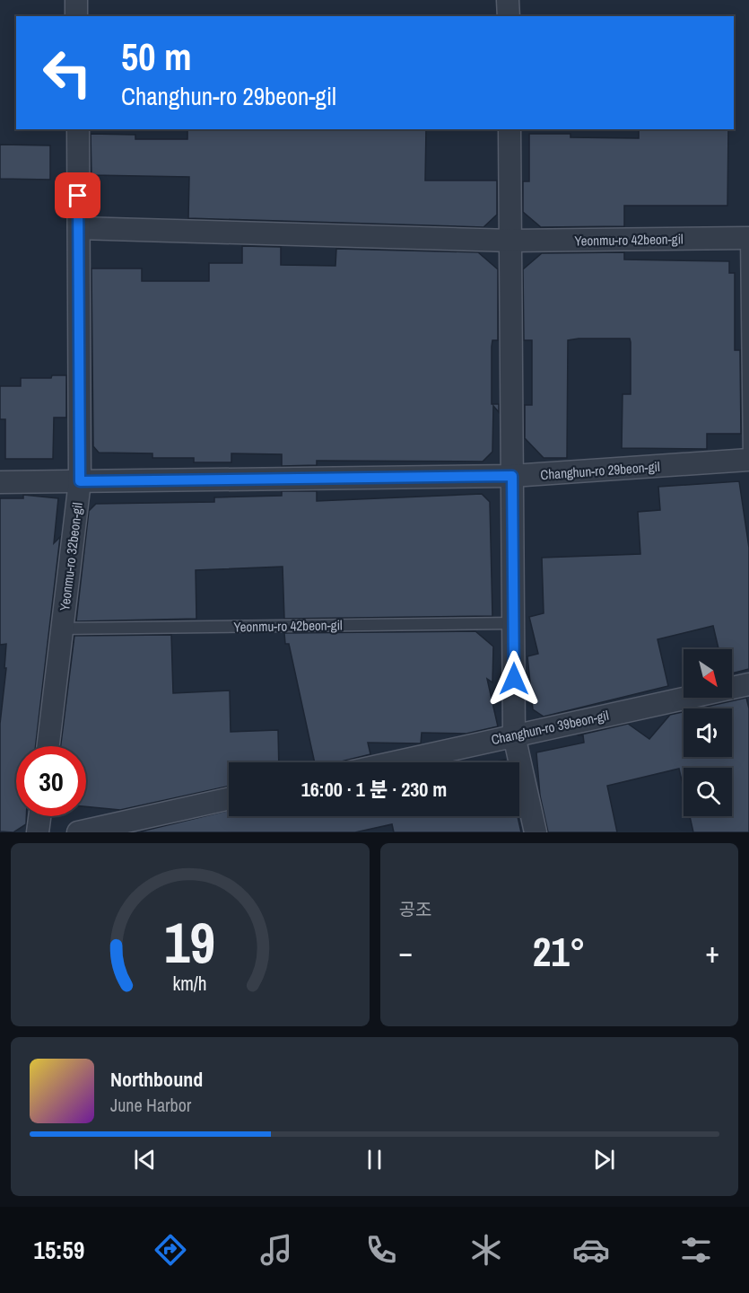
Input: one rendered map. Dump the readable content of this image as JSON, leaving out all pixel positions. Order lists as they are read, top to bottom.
{
  "streets": {
    "street": [
      "Yeonmu-ro 42beon-gil",
      "Changhun-ro 29beon-gil",
      "Yeonmu-ro 32beon-gil",
      "Changhun-ro 39beon-gil"
    ]
  },
  "crossings": [
    ["Yeonmu-ro 42beon-gil", "Changhun-ro 29beon-gil"],
    ["Yeonmu-ro 42beon-gil", "Yeonmu-ro 32beon-gil"],
    ["Changhun-ro 29beon-gil", "Yeonmu-ro 32beon-gil"]
  ],
  "north": "bottom right",
  "page": {
    "turn": ["50 m", "Changhun-ro 29beon-gil"],
    "limit": "30",
    "trip": "16:00 · 1 분 · 230 m",
    "tile": "공조",
    "heat": ["−", "21°", "+"],
    "song": ["Northbound", "June Harbor"],
    "tabs": "15:59",
    "gauge": ["19", "km/h"]
  }
}
